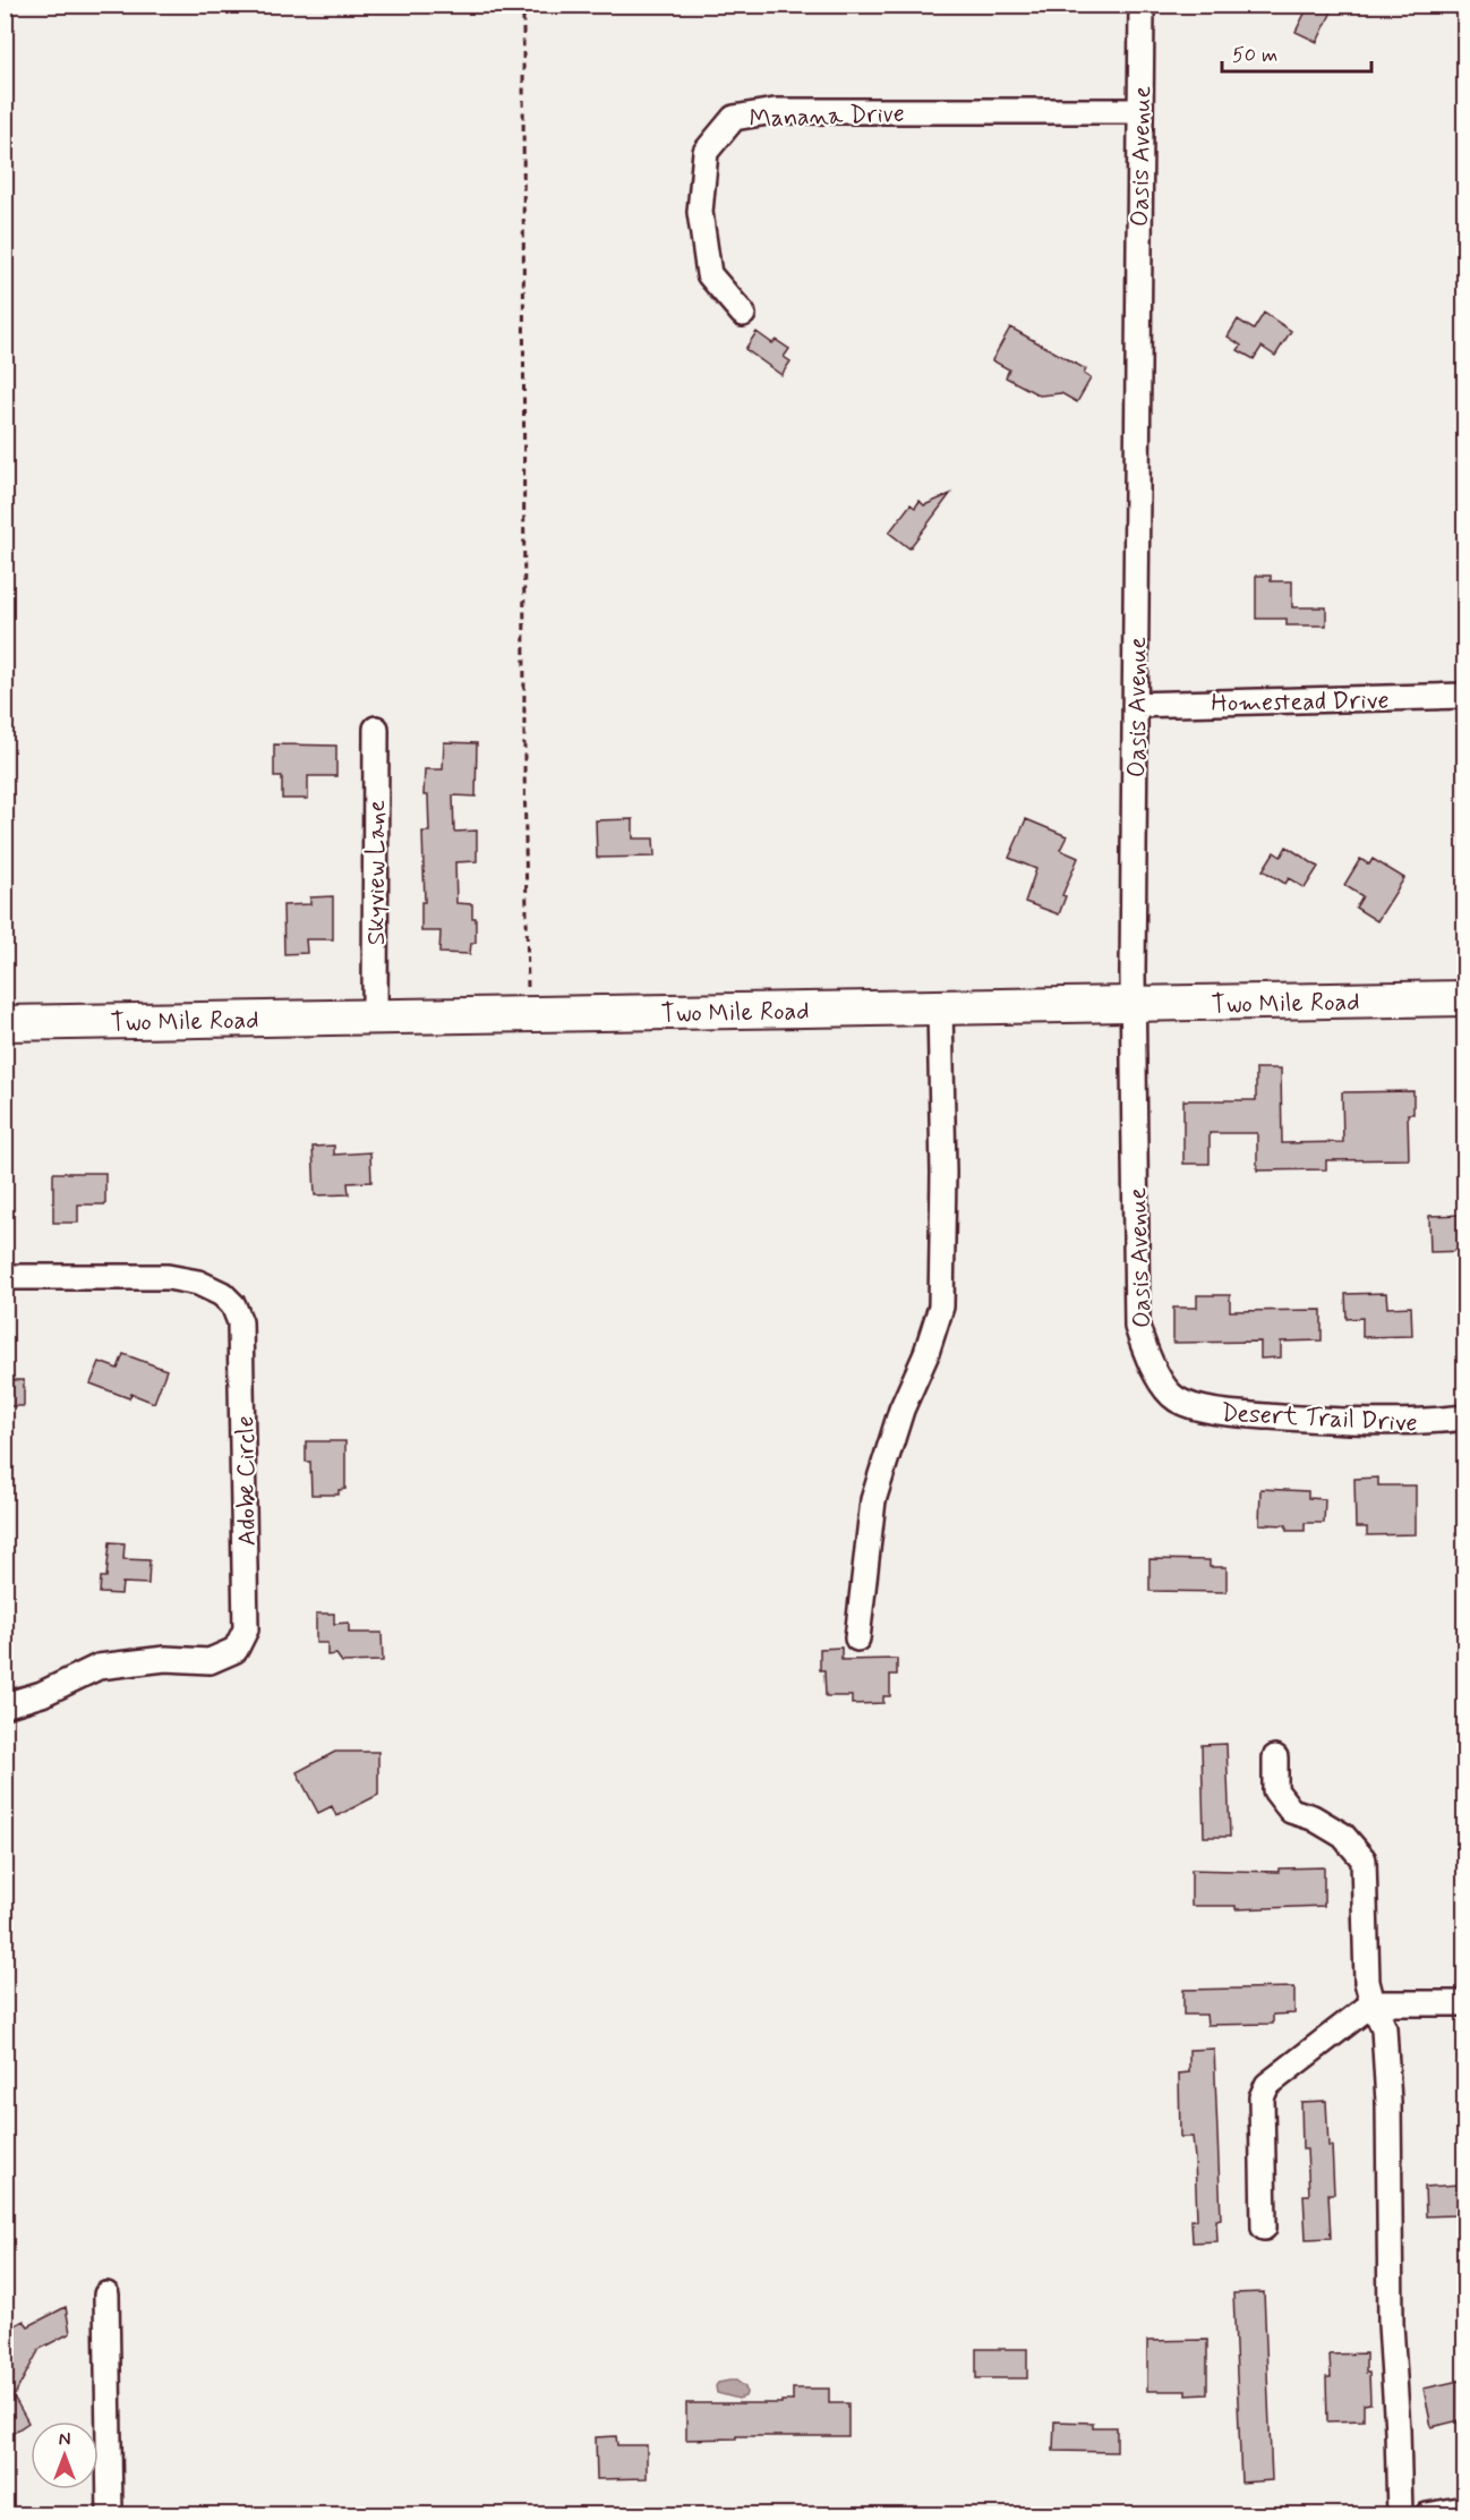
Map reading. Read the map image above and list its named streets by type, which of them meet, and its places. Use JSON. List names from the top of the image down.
{
  "streets": {
    "main road": ["Two Mile Road"],
    "street": [
      "Manana Drive",
      "Oasis Avenue",
      "Homestead Drive",
      "Skyview Lane",
      "Desert Trail Drive",
      "Adobe Circle"
    ]
  },
  "crossings": [
    ["Manana Drive", "Oasis Avenue"],
    ["Oasis Avenue", "Homestead Drive"],
    ["Oasis Avenue", "Two Mile Road"],
    ["Oasis Avenue", "Desert Trail Drive"],
    ["Skyview Lane", "Two Mile Road"]
  ],
  "scale_bar": "50 m",
  "north": "top"
}
